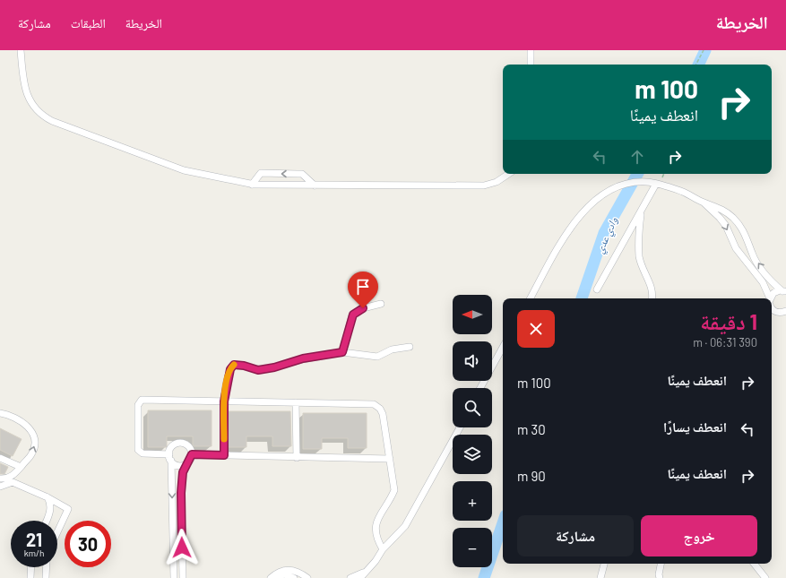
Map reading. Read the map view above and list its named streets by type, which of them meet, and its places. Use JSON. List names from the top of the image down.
{
  "water": ["وادي عدي"],
  "north": "left",
  "page": {
    "header": "الخريطة",
    "nav": ["الخريطة", "الطبقات", "مشاركة"],
    "turn": ["100 m", "انعطف يمينًا"],
    "map_buttons": ["+", "−"],
    "heading": ["1 دقيقة", "390 m · 06:31"],
    "list": [
      {
        "name": "انعطف يمينًا",
        "value": "100 m"
      },
      {
        "name": "انعطف يسارًا",
        "value": "30 m"
      },
      {
        "name": "انعطف يمينًا",
        "value": "90 m"
      }
    ],
    "buttons": ["خروج", "مشاركة"],
    "speed": "21 km/h",
    "limit": "30"
  }
}
